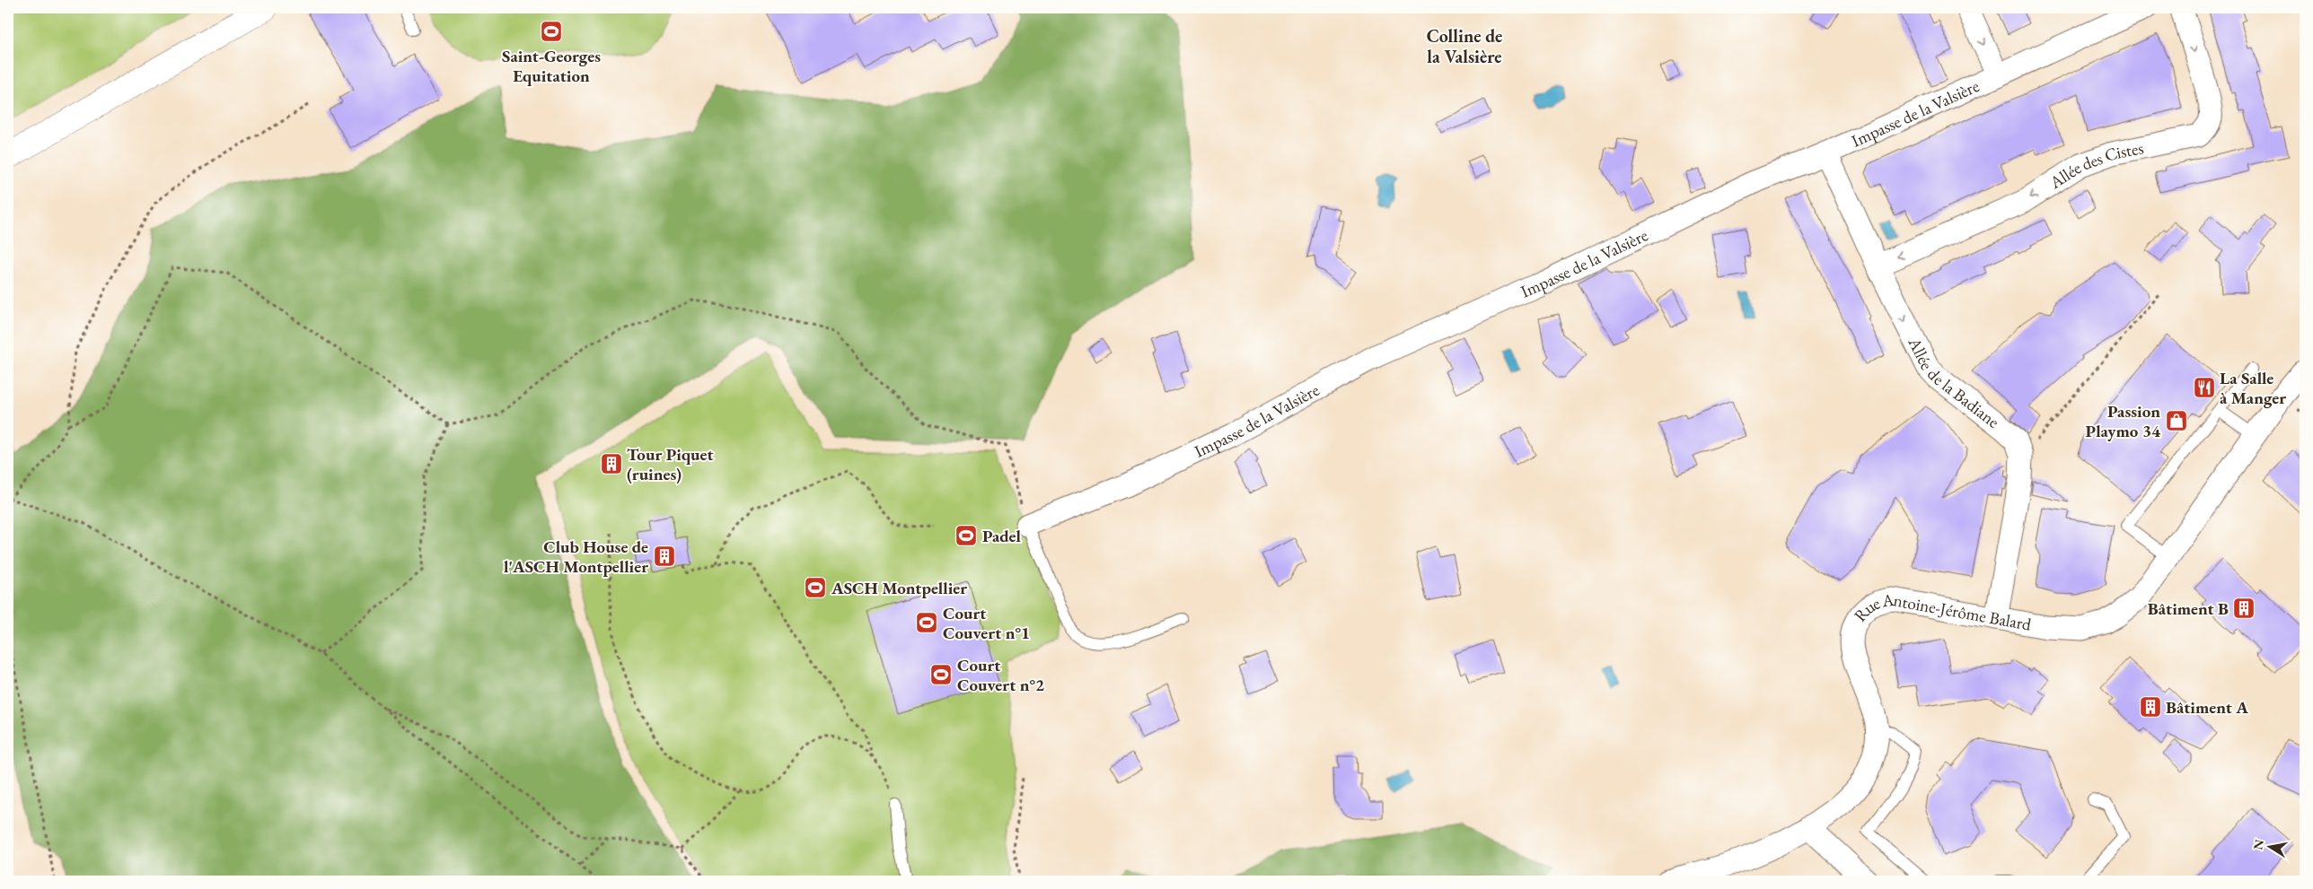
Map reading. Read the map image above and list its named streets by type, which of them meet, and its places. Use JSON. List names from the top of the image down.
{
  "streets": {
    "street": [
      "Impasse de la Valsière",
      "Allée des Cistes",
      "Allée de la Badiane",
      "Rue Antoine-Jérôme Balard"
    ]
  },
  "crossings": [
    ["Impasse de la Valsière", "Allée de la Badiane"],
    ["Allée des Cistes", "Allée de la Badiane"],
    ["Allée de la Badiane", "Rue Antoine-Jérôme Balard"]
  ],
  "one_way": ["Allée des Cistes", "Allée de la Badiane"],
  "districts": ["Colline de la Valsière"],
  "places": {
    "sports": [
      "Saint-Georges Equitation",
      "Padel",
      "ASCH Montpellier",
      "Court Couvert n°1",
      "Court Couvert n°2"
    ],
    "restaurant": ["La Salle à Manger"],
    "shop": ["Passion Playmo 34"],
    "building": [
      "Tour Piquet (ruines)",
      "Club House de l'ASCH Montpellier",
      "Bâtiment B",
      "Bâtiment A"
    ]
  },
  "north": "left"
}
